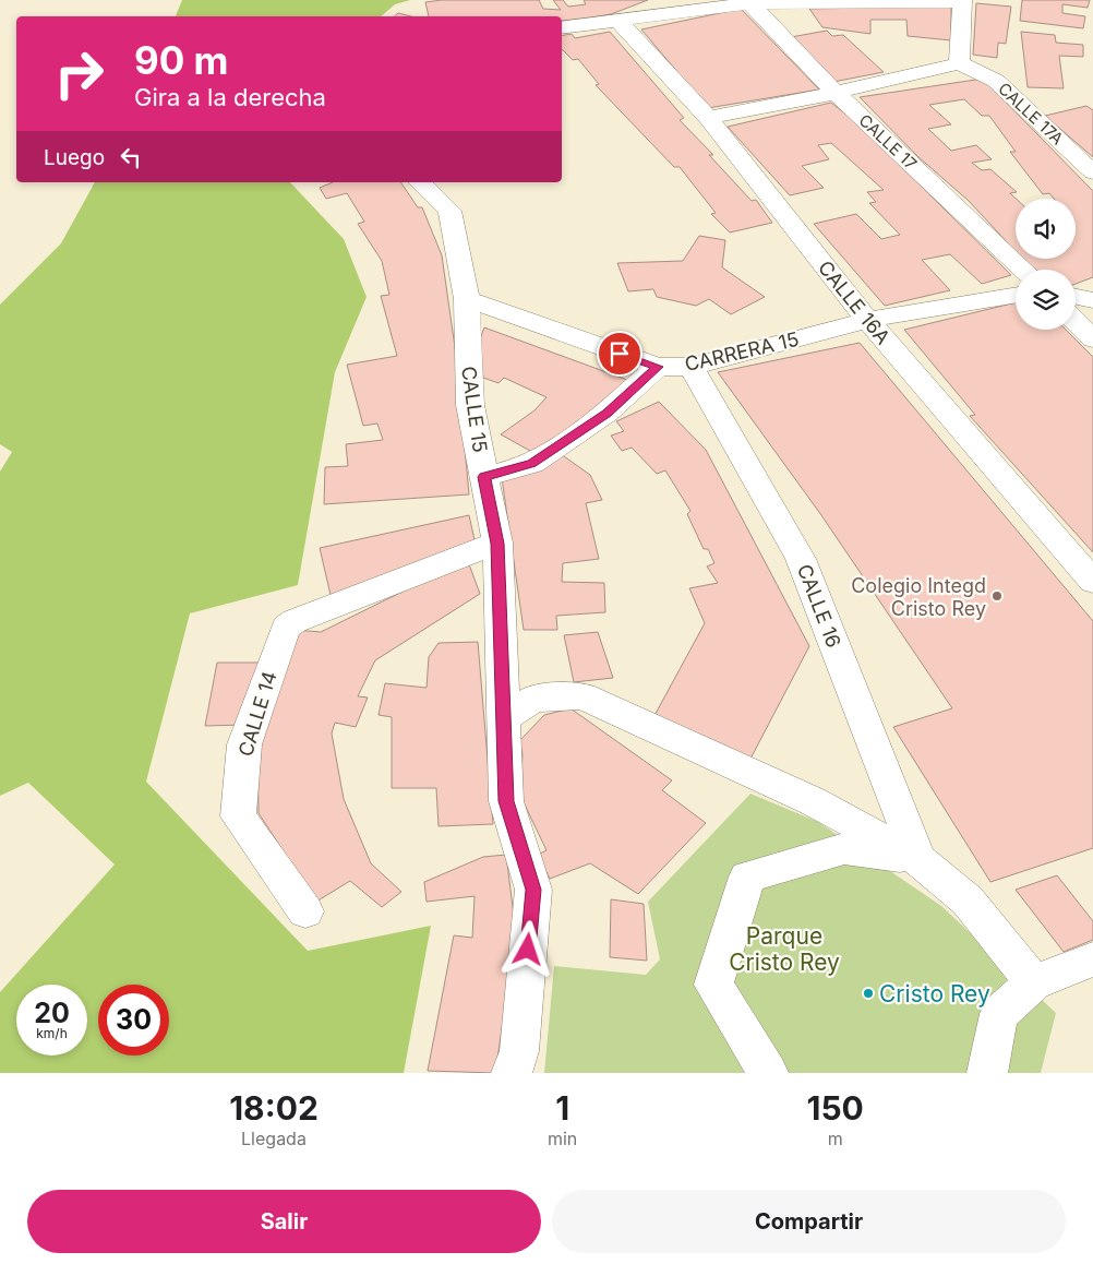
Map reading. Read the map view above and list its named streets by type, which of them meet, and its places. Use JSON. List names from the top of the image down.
{
  "streets": {
    "street": [
      "CALLE 17A",
      "CALLE 17",
      "CALLE 16A",
      "CARRERA 15",
      "CALLE 15",
      "CALLE 16",
      "CALLE 14"
    ]
  },
  "crossings": [
    ["CALLE 16A", "CARRERA 15"],
    ["CARRERA 15", "CALLE 15"],
    ["CARRERA 15", "CALLE 16"],
    ["CALLE 15", "CALLE 14"]
  ],
  "parks": ["Parque Cristo Rey"],
  "places": ["Colegio Integd Cristo Rey", "Cristo Rey"],
  "page": {
    "turn": ["90 m", "Gira a la derecha"],
    "then": "Luego",
    "speed": "20 km/h",
    "limit": "30",
    "eta": [
      "18:02",
      "Llegada",
      "1",
      "min",
      "150",
      "m"
    ],
    "buttons": ["Salir", "Compartir"]
  }
}
